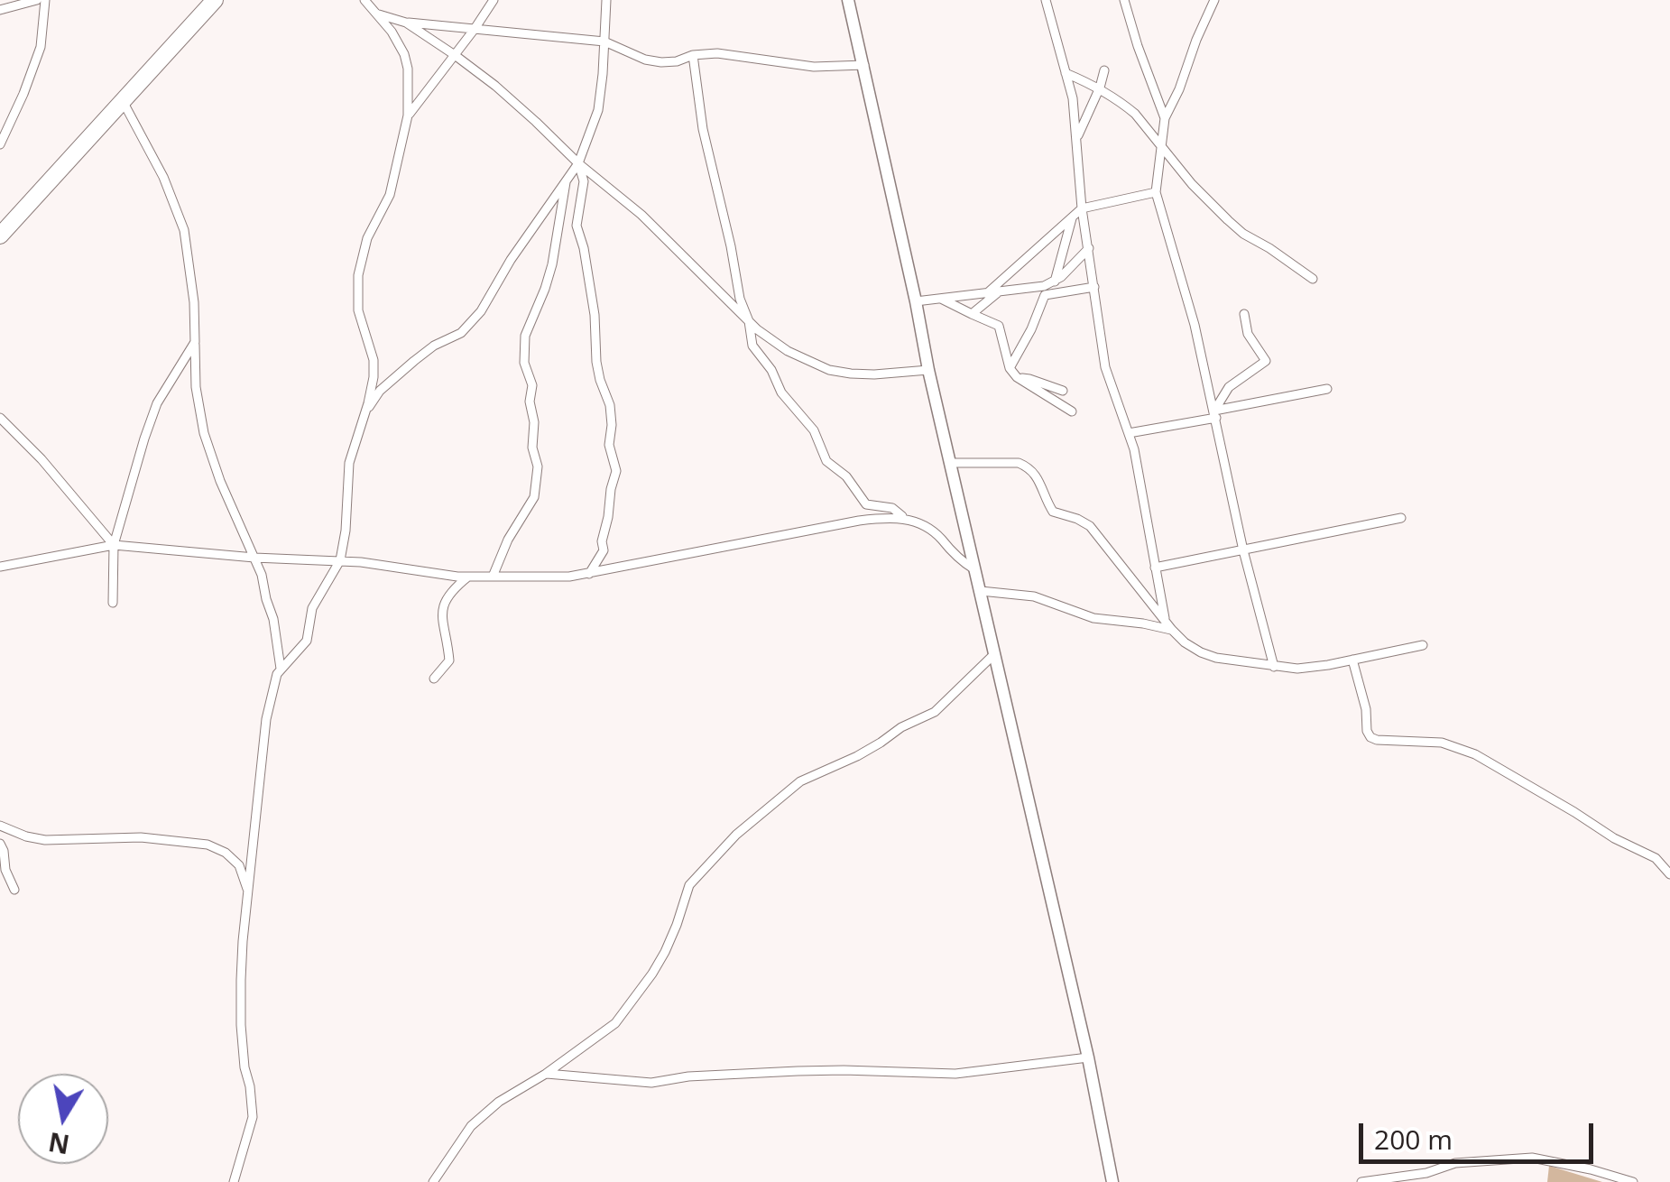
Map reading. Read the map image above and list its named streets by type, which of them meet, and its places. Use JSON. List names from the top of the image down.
{
  "scale_bar": "200 m",
  "north": "bottom"
}
